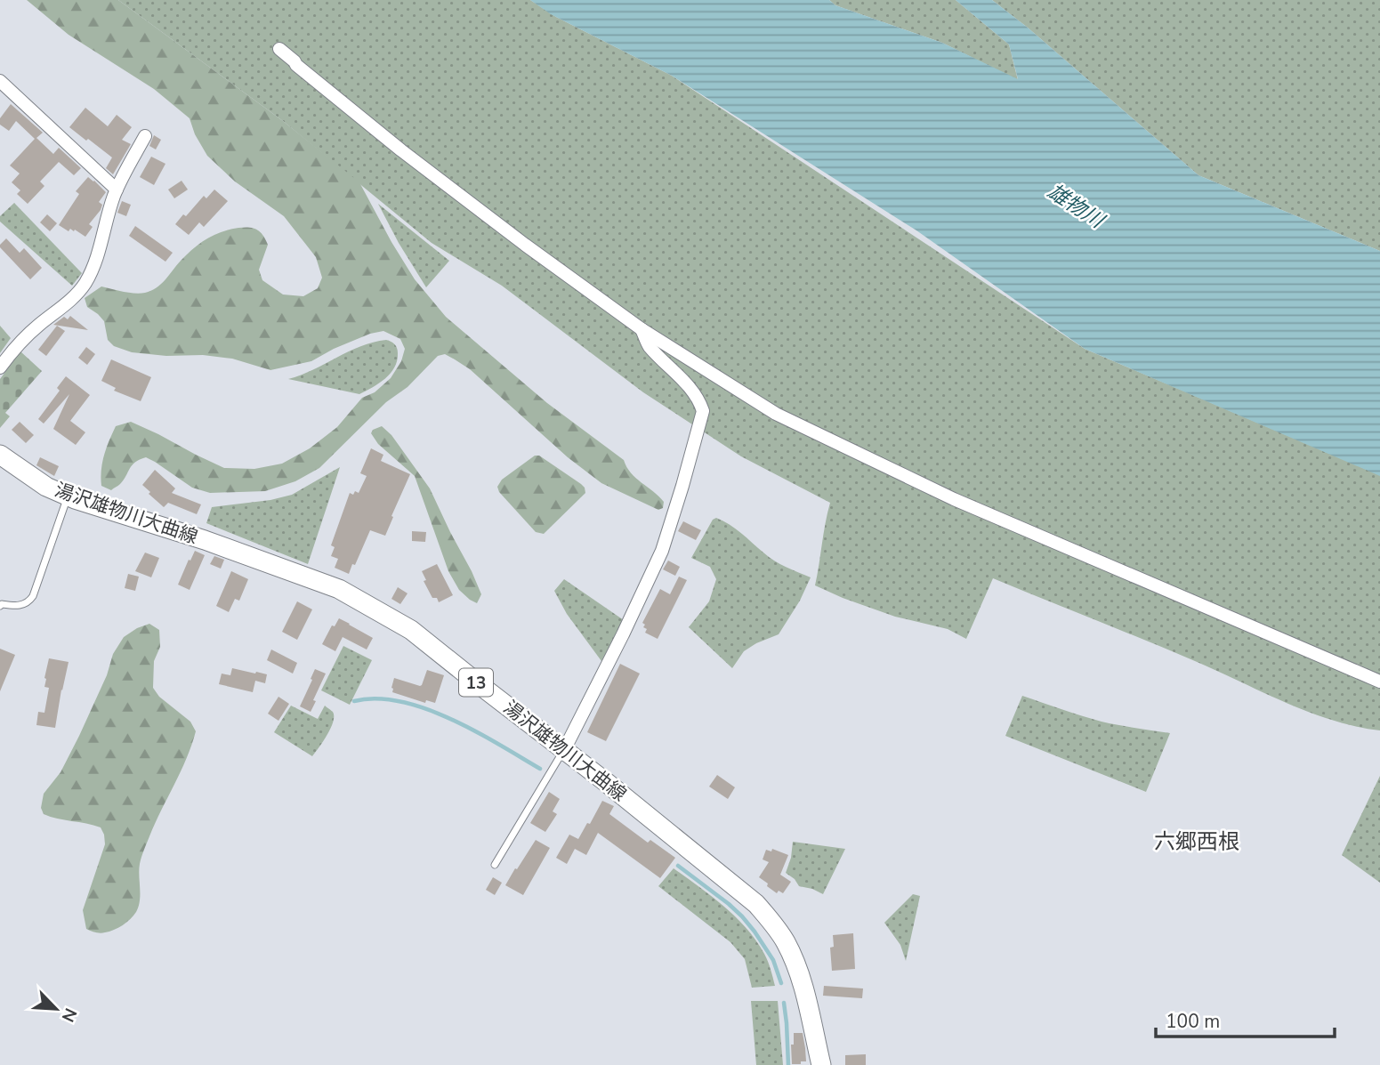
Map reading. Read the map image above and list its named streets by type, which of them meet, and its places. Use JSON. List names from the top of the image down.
{
  "streets": {
    "main road": ["湯沢雄物川大曲線", "13"]
  },
  "districts": ["六郷西根"],
  "water": ["雄物川"],
  "scale_bar": "100 m",
  "north": "bottom right"
}
